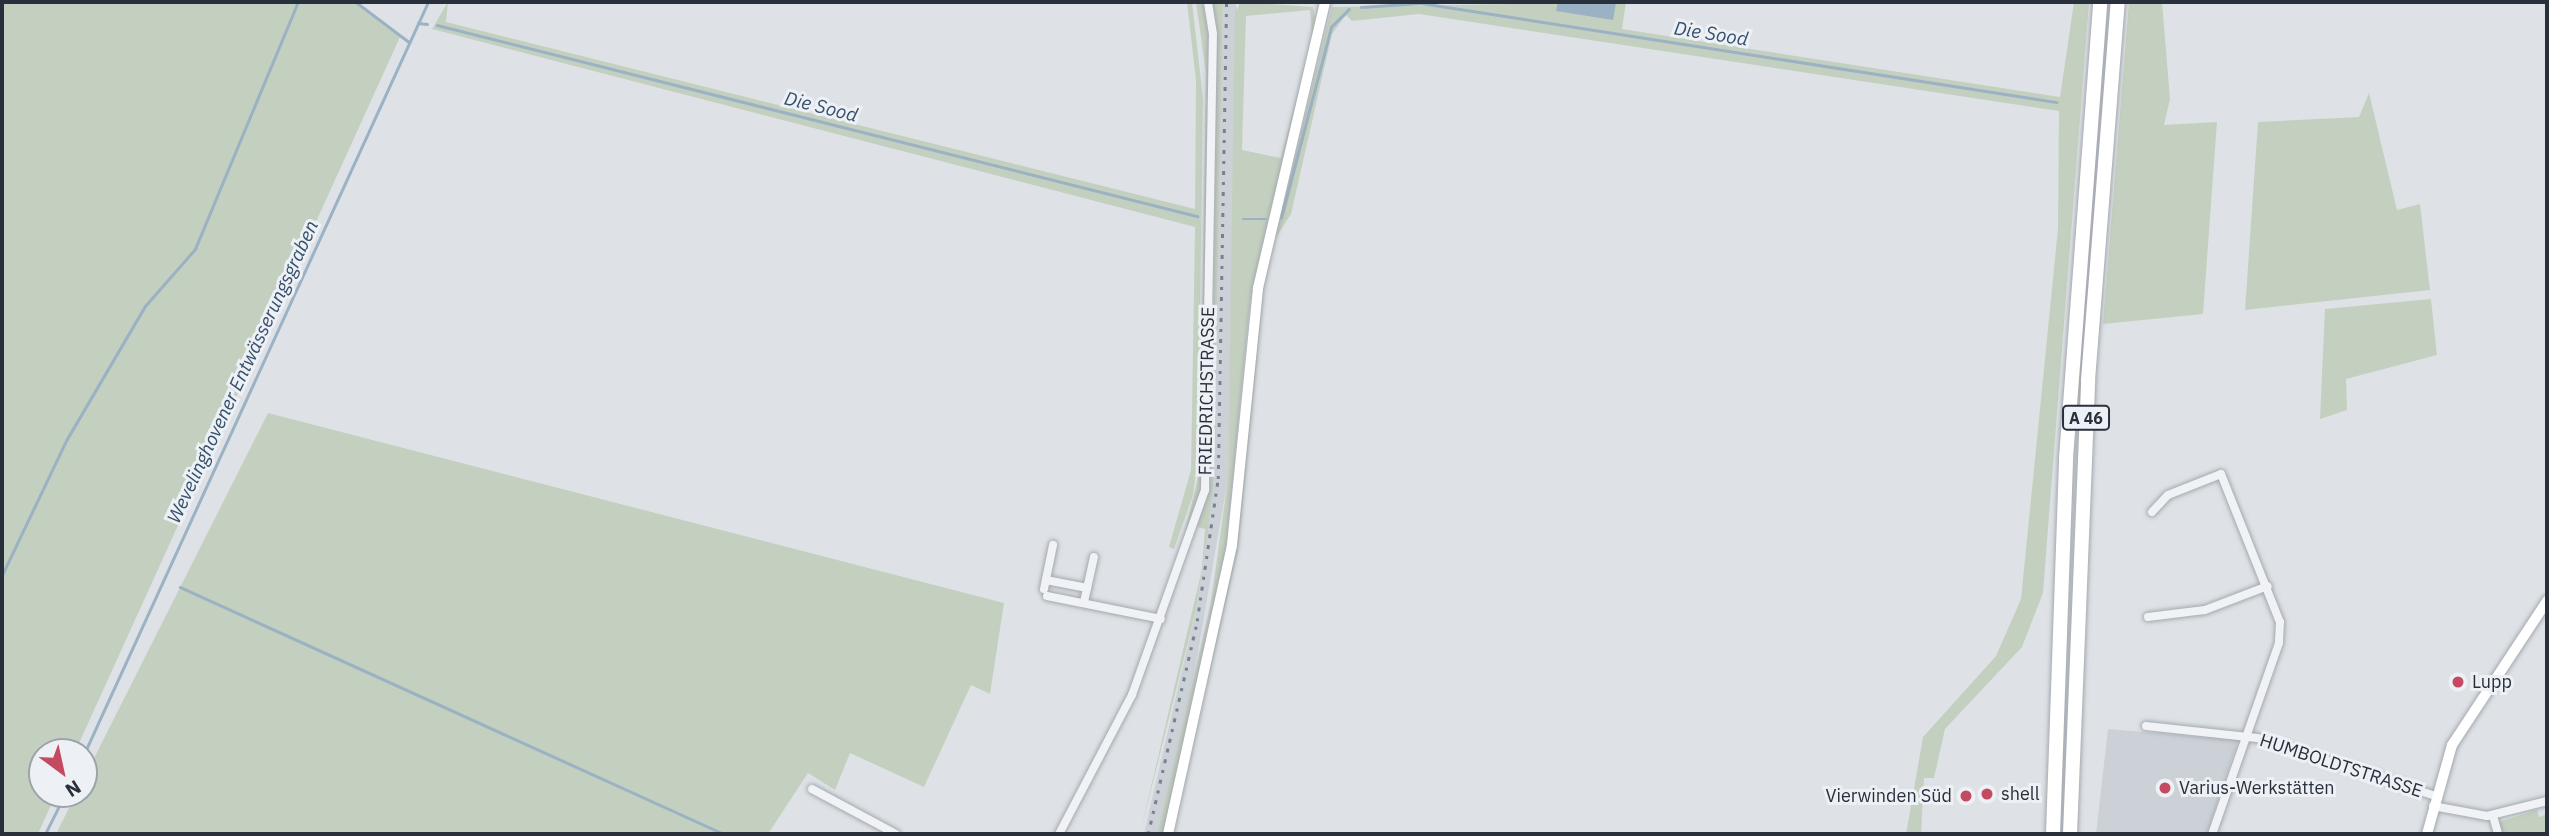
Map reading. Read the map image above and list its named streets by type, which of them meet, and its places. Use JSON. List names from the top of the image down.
{
  "streets": {
    "highway": ["A 46"],
    "street": ["FRIEDRICHSTRASSE", "HUMBOLDTSTRASSE"]
  },
  "water": ["Die Sood", "Wevelinghovener Entwässerungsgraben"],
  "places": [
    "Lupp",
    "Varius-Werkstätten",
    "shell",
    "Vierwinden Süd"
  ],
  "north": "bottom right"
}
